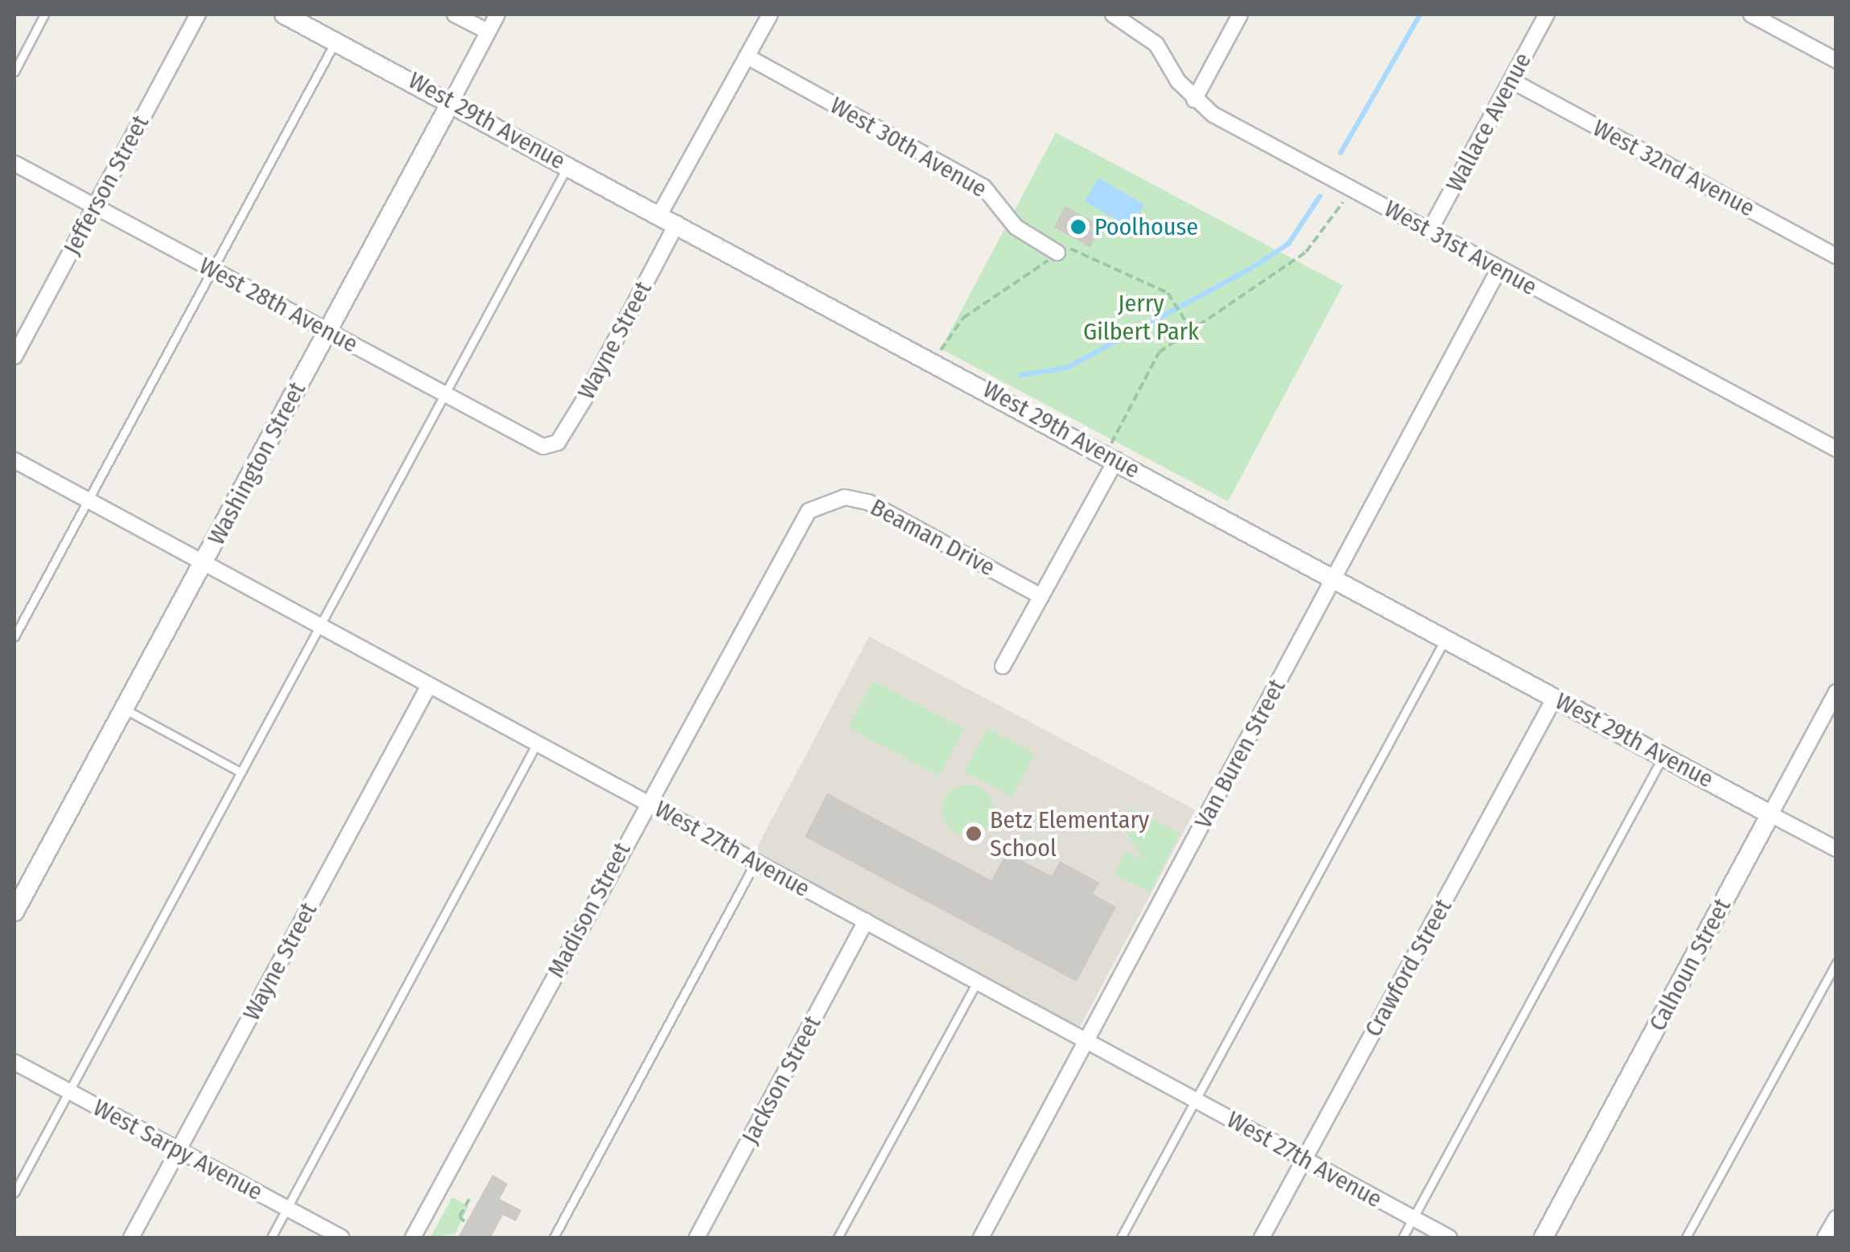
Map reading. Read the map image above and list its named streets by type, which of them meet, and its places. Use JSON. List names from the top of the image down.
{
  "streets": {
    "street": [
      "West 29th Avenue",
      "Wallace Avenue",
      "West 30th Avenue",
      "West 32nd Avenue",
      "Jefferson Street",
      "West 31st Avenue",
      "West 28th Avenue",
      "Wayne Street",
      "Washington Street",
      "Beaman Drive",
      "Van Buren Street",
      "West 27th Avenue",
      "Madison Street",
      "Calhoun Street",
      "Crawford Street",
      "Jackson Street",
      "West Sarpy Avenue"
    ]
  },
  "crossings": [
    ["West 29th Avenue", "Wayne Street"],
    ["West 29th Avenue", "Washington Street"],
    ["West 29th Avenue", "Van Buren Street"],
    ["West 29th Avenue", "Calhoun Street"],
    ["West 29th Avenue", "Crawford Street"],
    ["Wallace Avenue", "West 32nd Avenue"],
    ["Wallace Avenue", "West 31st Avenue"],
    ["West 30th Avenue", "Wayne Street"],
    ["Jefferson Street", "West 28th Avenue"],
    ["West 31st Avenue", "Van Buren Street"],
    ["West 28th Avenue", "Wayne Street"],
    ["West 28th Avenue", "Washington Street"],
    ["Wayne Street", "West 27th Avenue"],
    ["Wayne Street", "West Sarpy Avenue"],
    ["Washington Street", "West 27th Avenue"],
    ["Beaman Drive", "Madison Street"],
    ["Van Buren Street", "West 27th Avenue"],
    ["West 27th Avenue", "Madison Street"],
    ["West 27th Avenue", "Crawford Street"],
    ["West 27th Avenue", "Jackson Street"]
  ],
  "parks": ["Jerry Gilbert Park"],
  "places": ["Poolhouse", "Betz Elementary School"]
}
